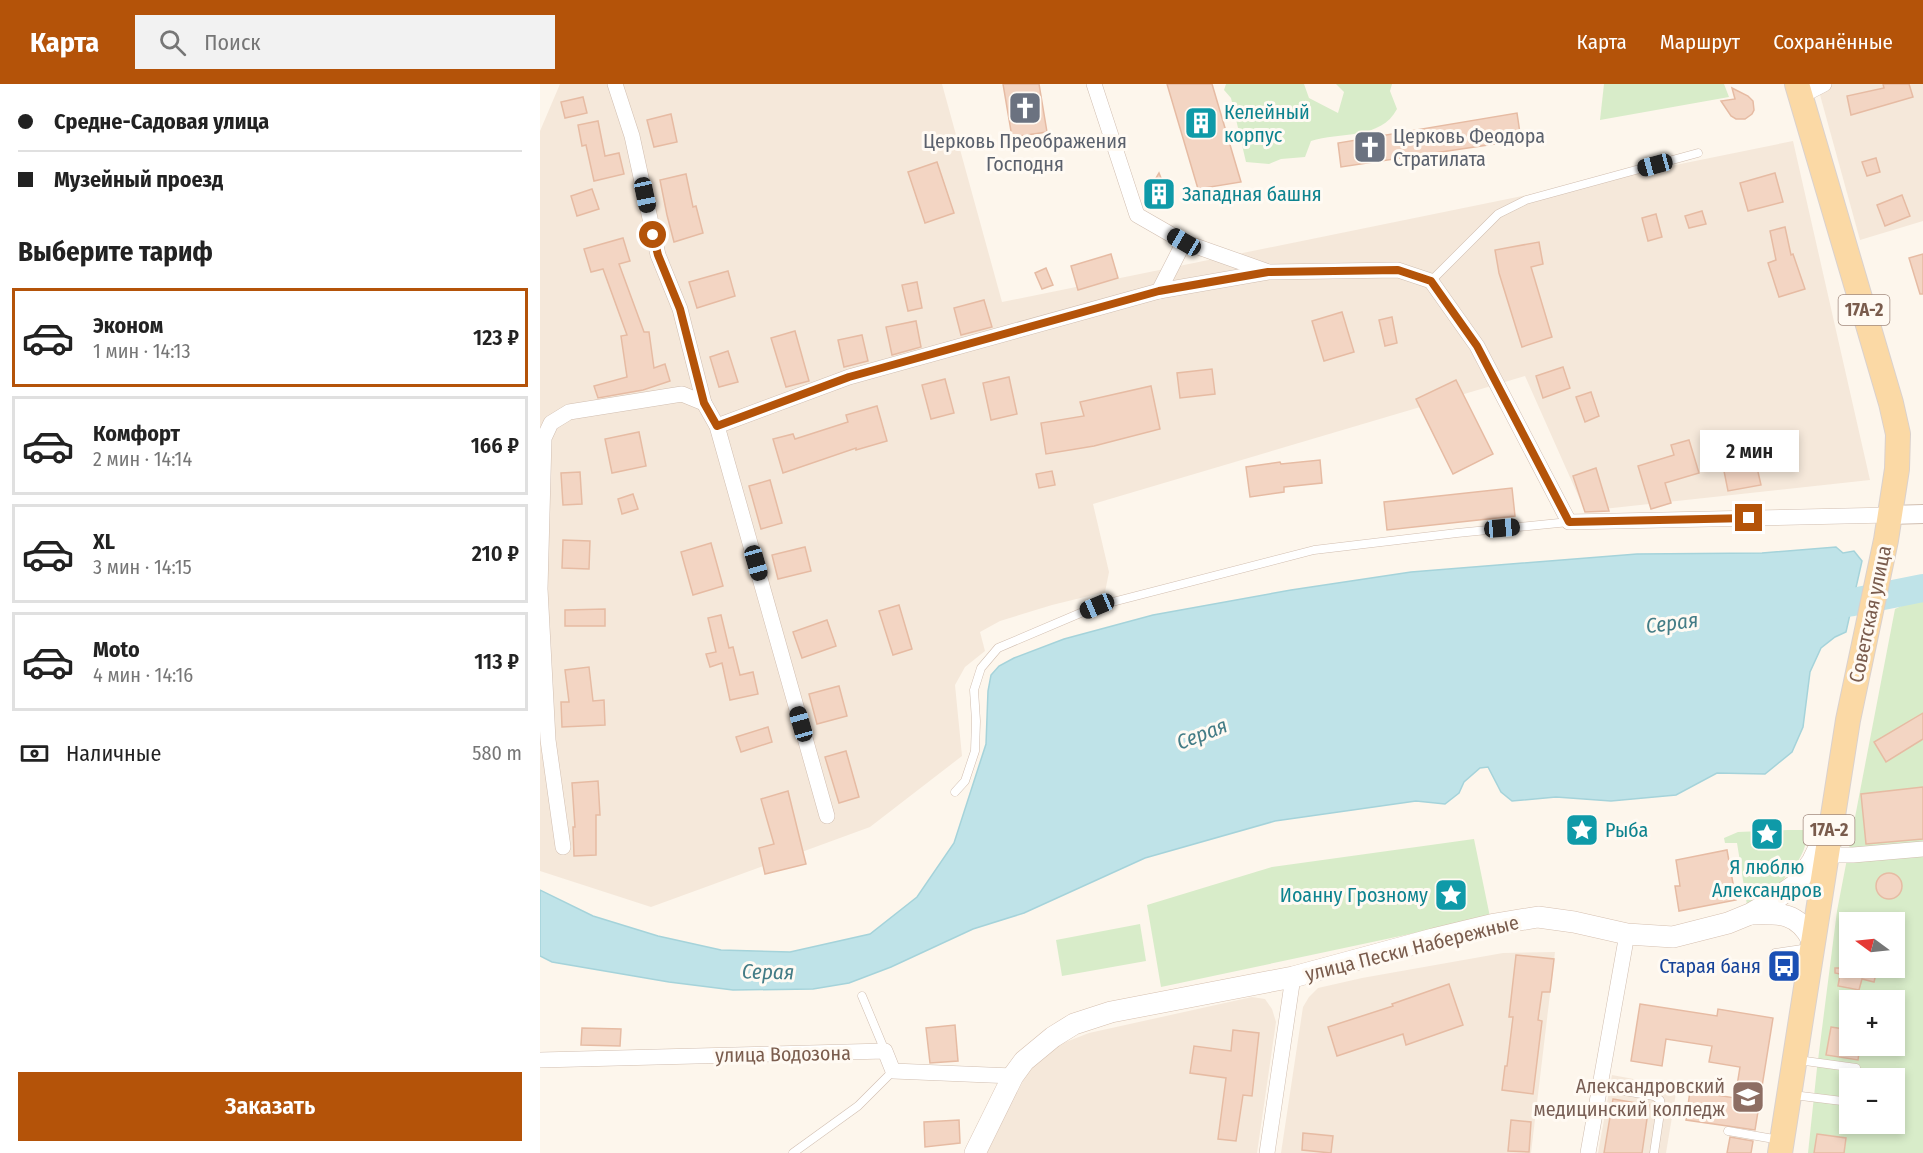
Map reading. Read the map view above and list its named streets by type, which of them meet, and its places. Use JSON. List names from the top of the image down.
{
  "streets": {
    "main road": ["17А-2", "Советская улица", "улица Пески Набережные"],
    "street": ["улица Водозона"]
  },
  "crossings": [
    ["Советская улица", "улица Пески Набережные"]
  ],
  "water": ["Серая"],
  "places": {
    "church": ["Церковь Преображения Господня", "Церковь Феодора Стратилата"],
    "building": ["Келейный корпус", "Западная башня"],
    "place": ["Рыба", "Я люблю Александров", "Иоанну Грозному"],
    "bus stop": ["Старая баня"],
    "school or university": ["Александровский медицинский колледж"]
  },
  "north": "left",
  "page": {
    "header": "Карта",
    "search": "Поиск",
    "nav": ["Карта", "Маршрут", "Сохранённые"],
    "banner": ["Средне-Садовая улица", "Музейный проезд"],
    "heading": "Выберите тариф",
    "list": [
      {
        "name": "Эконом",
        "note": "1 мин · 14:13",
        "value": "123 ₽"
      },
      {
        "name": "Комфорт",
        "note": "2 мин · 14:14",
        "value": "166 ₽"
      },
      {
        "name": "XL",
        "note": "3 мин · 14:15",
        "value": "210 ₽"
      },
      {
        "name": "Moto",
        "note": "4 мин · 14:16",
        "value": "113 ₽"
      }
    ],
    "bubble": "2 мин",
    "pay": ["Наличные", "580 m"],
    "map_buttons": ["+", "−"],
    "buttons": "Заказать"
  }
}
